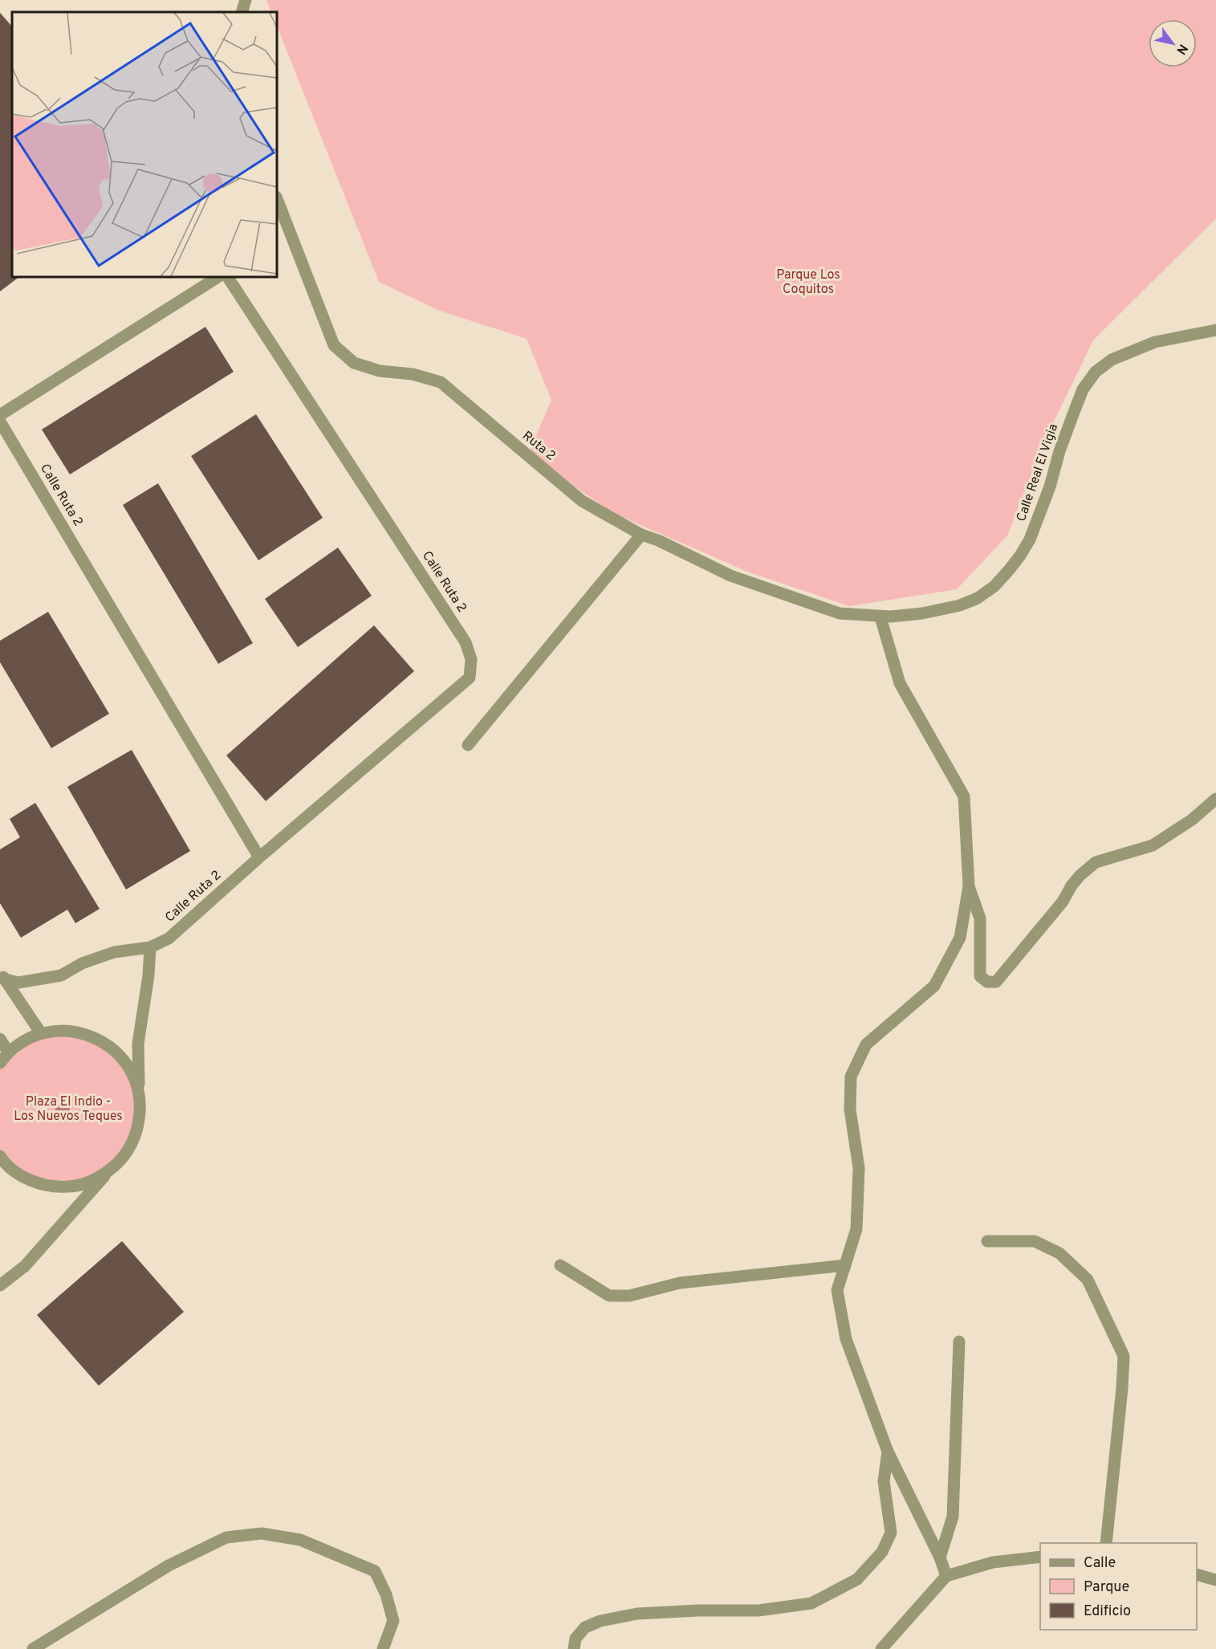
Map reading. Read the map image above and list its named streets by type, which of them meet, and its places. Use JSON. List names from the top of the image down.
{
  "streets": {
    "street": ["Ruta 2", "Calle Real El Vigia", "Calle Ruta 2"]
  },
  "crossings": [
    ["Ruta 2", "Calle Real El Vigia"]
  ],
  "parks": ["Parque Los Coquitos", "Plaza El Indio - Los Nuevos Teques"],
  "legend": ["Calle", "Parque", "Edificio"],
  "north": "bottom right"
}
